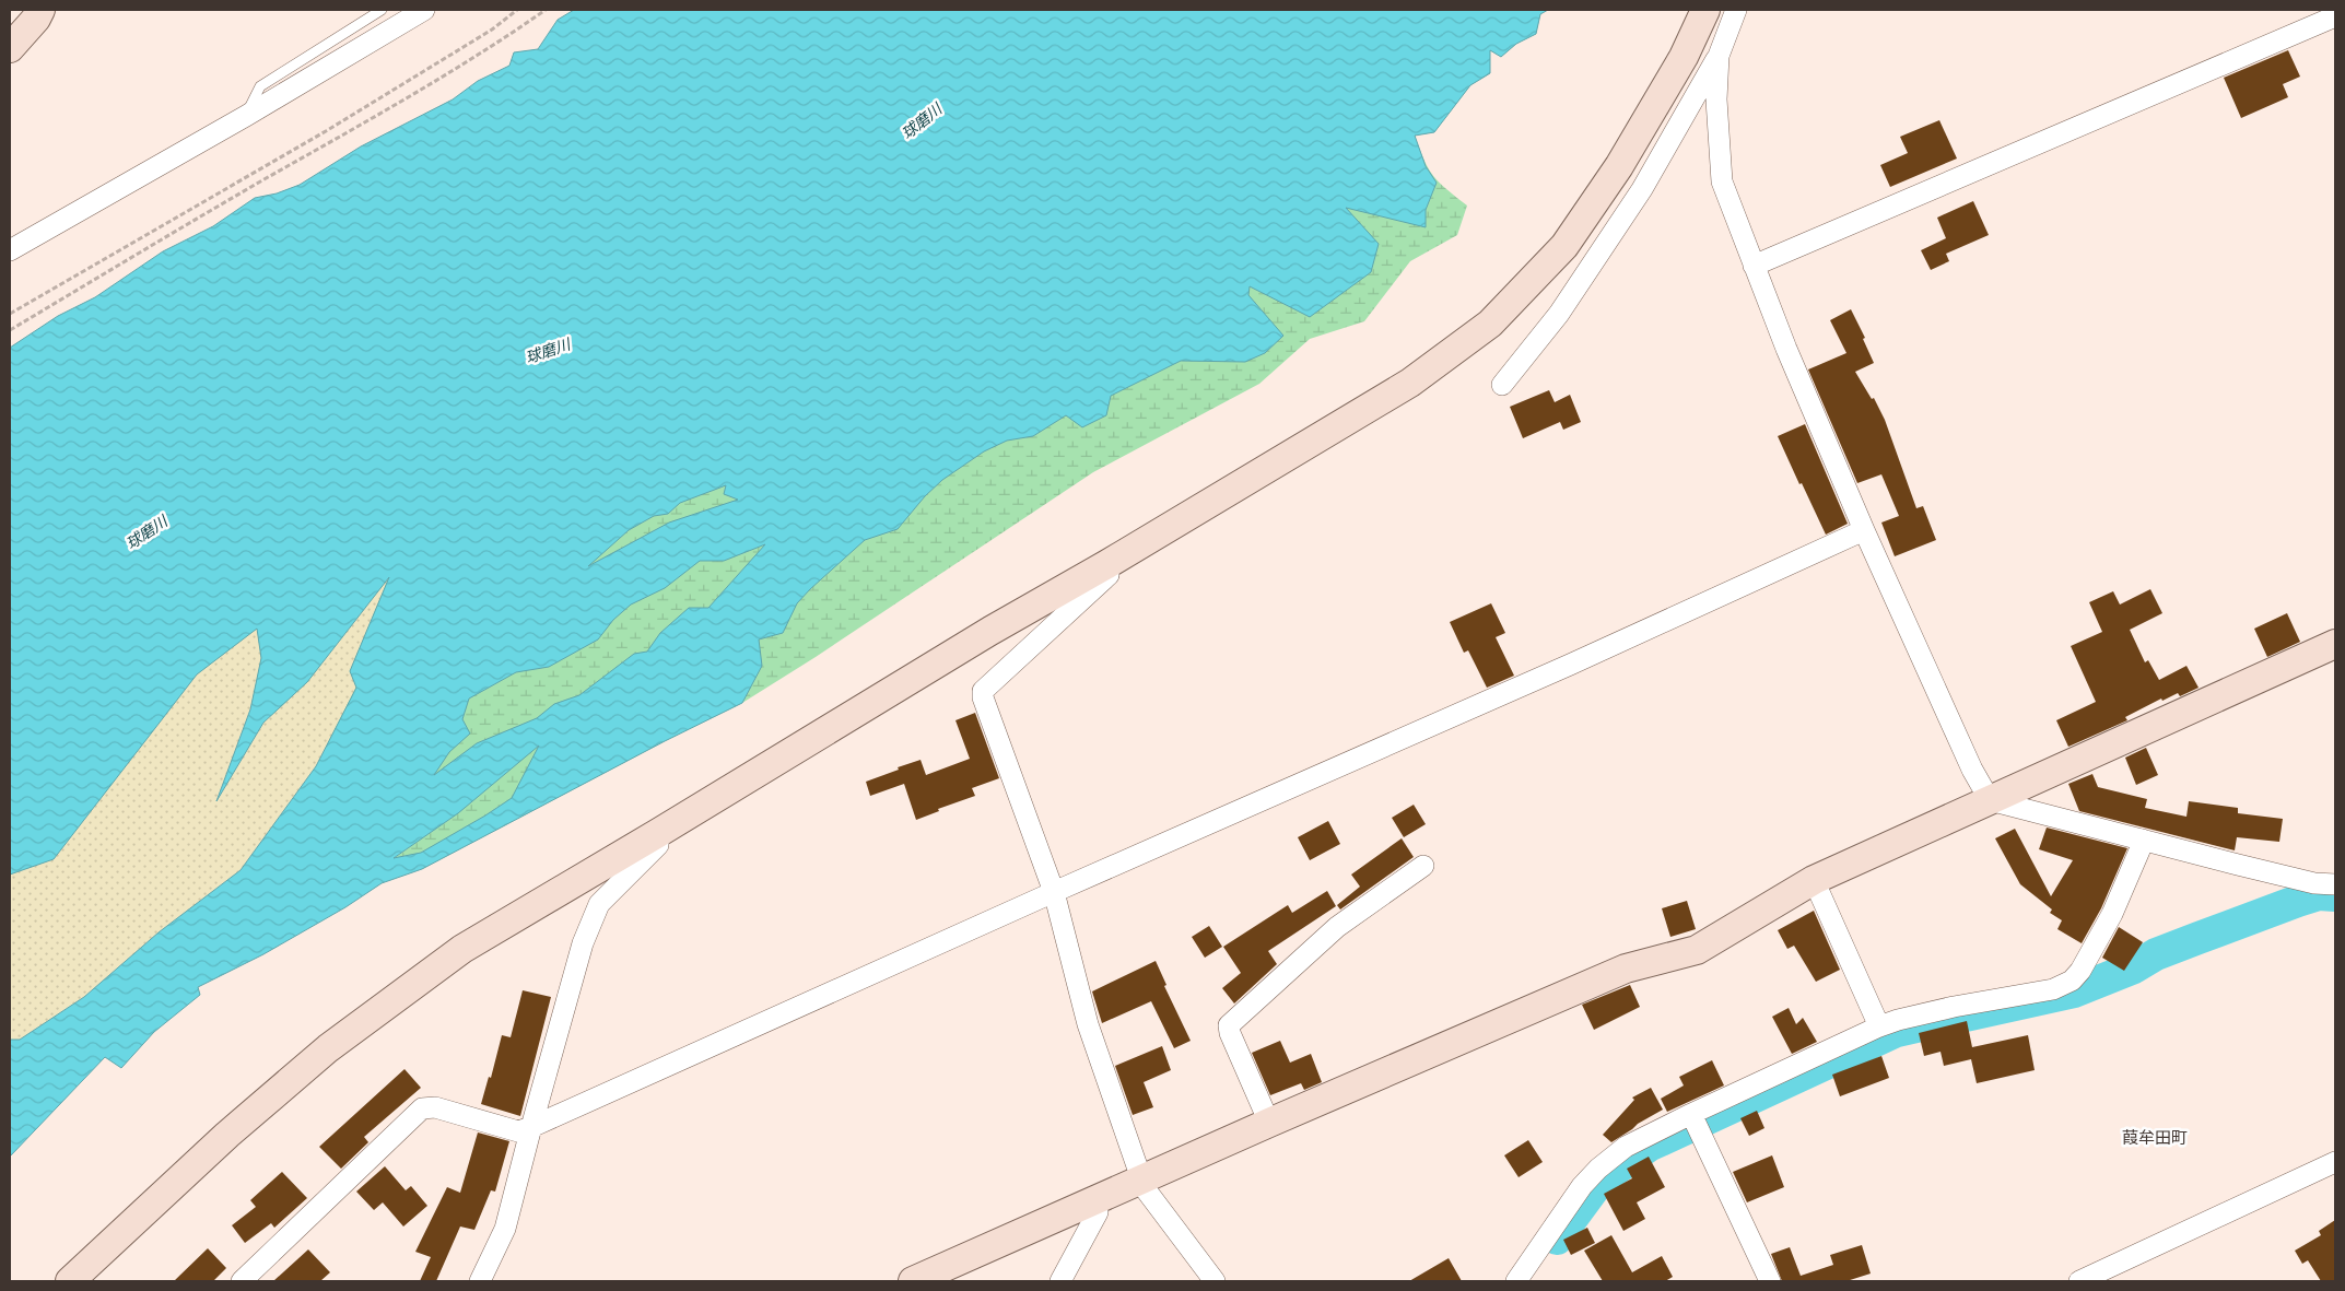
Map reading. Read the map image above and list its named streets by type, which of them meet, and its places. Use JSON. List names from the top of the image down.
{
  "districts": ["葭牟田町"],
  "water": ["球磨川"]
}
